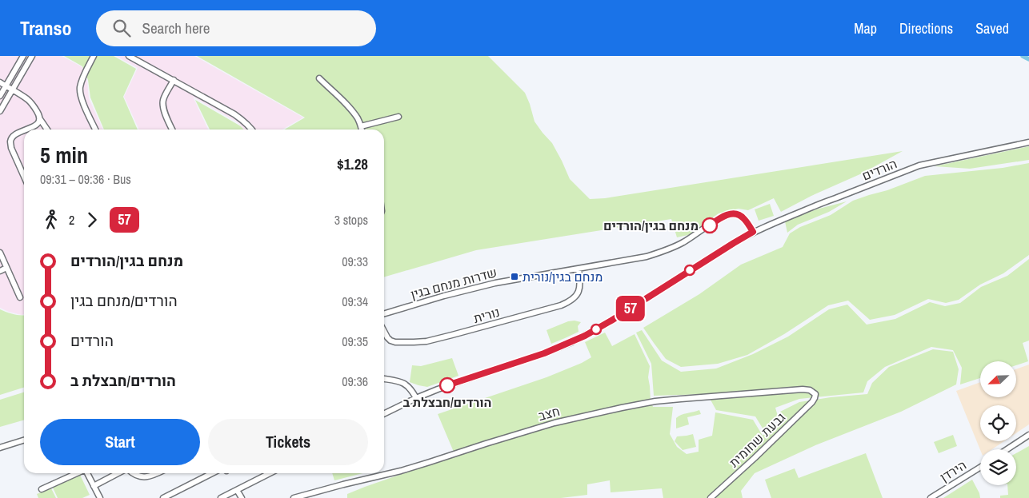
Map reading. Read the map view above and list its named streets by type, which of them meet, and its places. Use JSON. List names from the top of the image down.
{
  "streets": {
    "street": [
      "הורדים",
      "שדרות מנחם בגין",
      "נורית",
      "חצב",
      "גבעת שחומית",
      "הירדן"
    ]
  },
  "crossings": [
    ["הורדים", "שדרות מנחם בגין"],
    ["שדרות מנחם בגין", "נורית"],
    ["חצב", "גבעת שחומית"]
  ],
  "places": {
    "other": ["מנחם בגין/הורדים", "הורדים/חבצלת ב"],
    "transit": ["מנחם בגין/נורית"]
  },
  "lines": ["bus line 57"],
  "north": "bottom left",
  "page": {
    "header": "Transo",
    "search": "Search here",
    "nav": ["Map", "Directions", "Saved"],
    "on_map": "57",
    "heading": ["5 min", "09:31 – 09:36 · Bus", "$1.28"],
    "legs": ["2", "57", "3 stops"],
    "list": [
      {
        "name": "מנחם בגין/הורדים",
        "value": "09:33"
      },
      {
        "name": "הורדים/מנחם בגין",
        "value": "09:34"
      },
      {
        "name": "הורדים",
        "value": "09:35"
      },
      {
        "name": "הורדים/חבצלת ב",
        "value": "09:36"
      }
    ],
    "buttons": ["Start", "Tickets"]
  }
}
